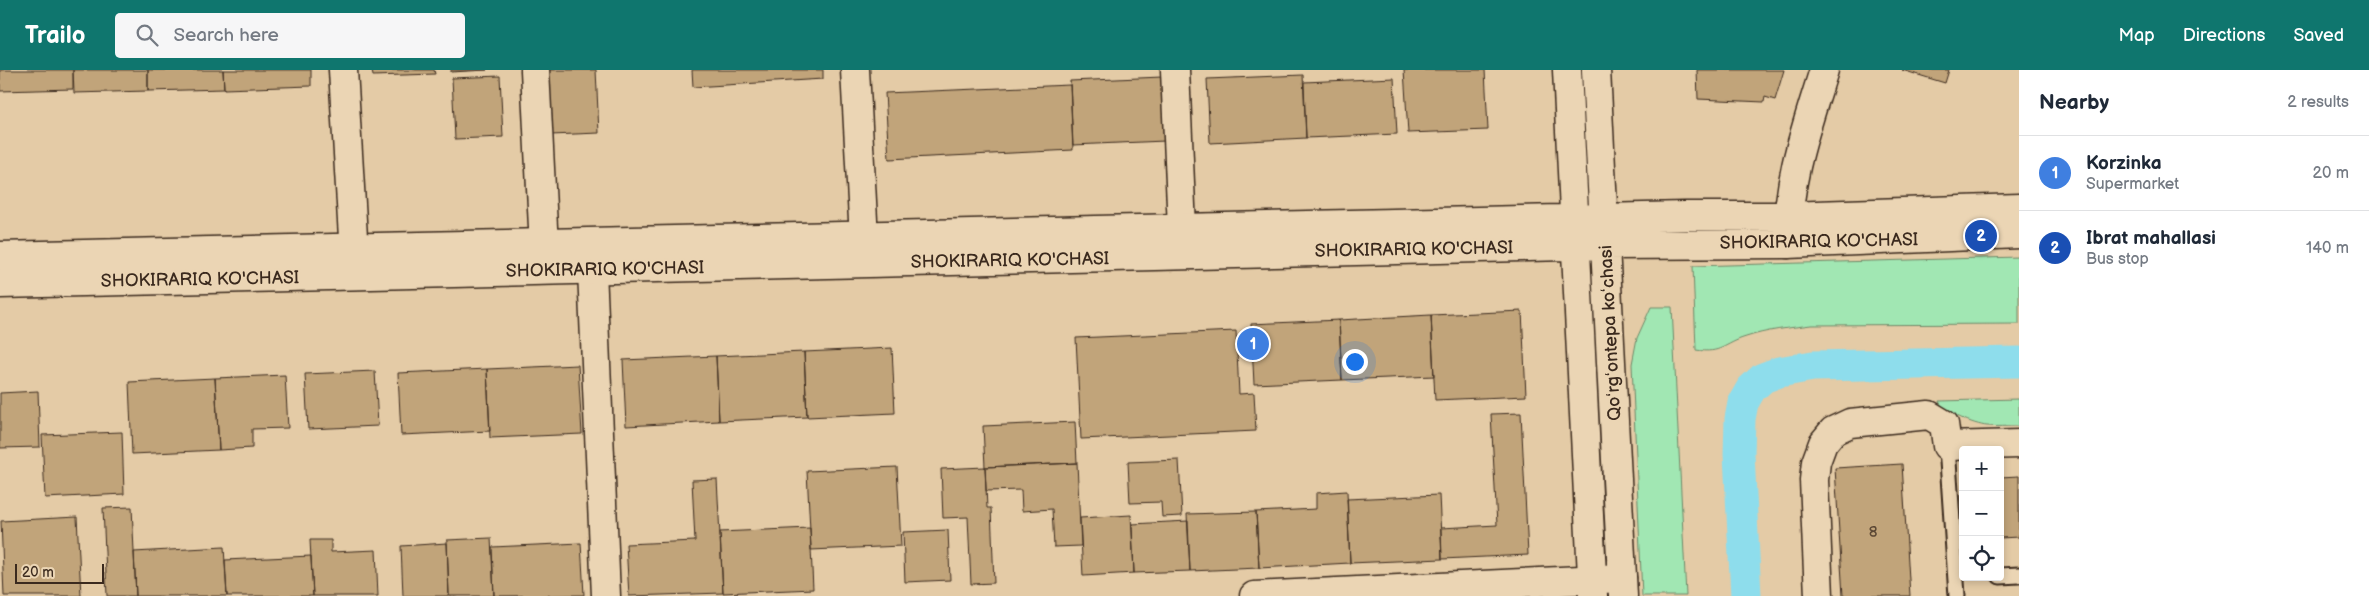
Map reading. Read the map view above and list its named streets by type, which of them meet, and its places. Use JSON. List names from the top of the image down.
{
  "streets": {
    "main road": ["SHOKIRARIQ KO'CHASI", "Qoʻrgʻontepa koʻchasi"]
  },
  "crossings": [
    ["SHOKIRARIQ KO'CHASI", "Qoʻrgʻontepa koʻchasi"]
  ],
  "house_numbers": ["8"],
  "scale_bar": "20 m",
  "page": {
    "header": "Trailo",
    "search": "Search here",
    "nav": ["Map", "Directions", "Saved"],
    "heading": ["Nearby", "2 results"],
    "list": [
      {
        "mark": "1",
        "name": "Korzinka",
        "note": "Supermarket",
        "value": "20 m"
      },
      {
        "mark": "2",
        "name": "Ibrat mahallasi",
        "note": "Bus stop",
        "value": "140 m"
      }
    ],
    "pins": ["2", "1"],
    "map_buttons": ["+", "−"],
    "scale": "20 m"
  }
}
